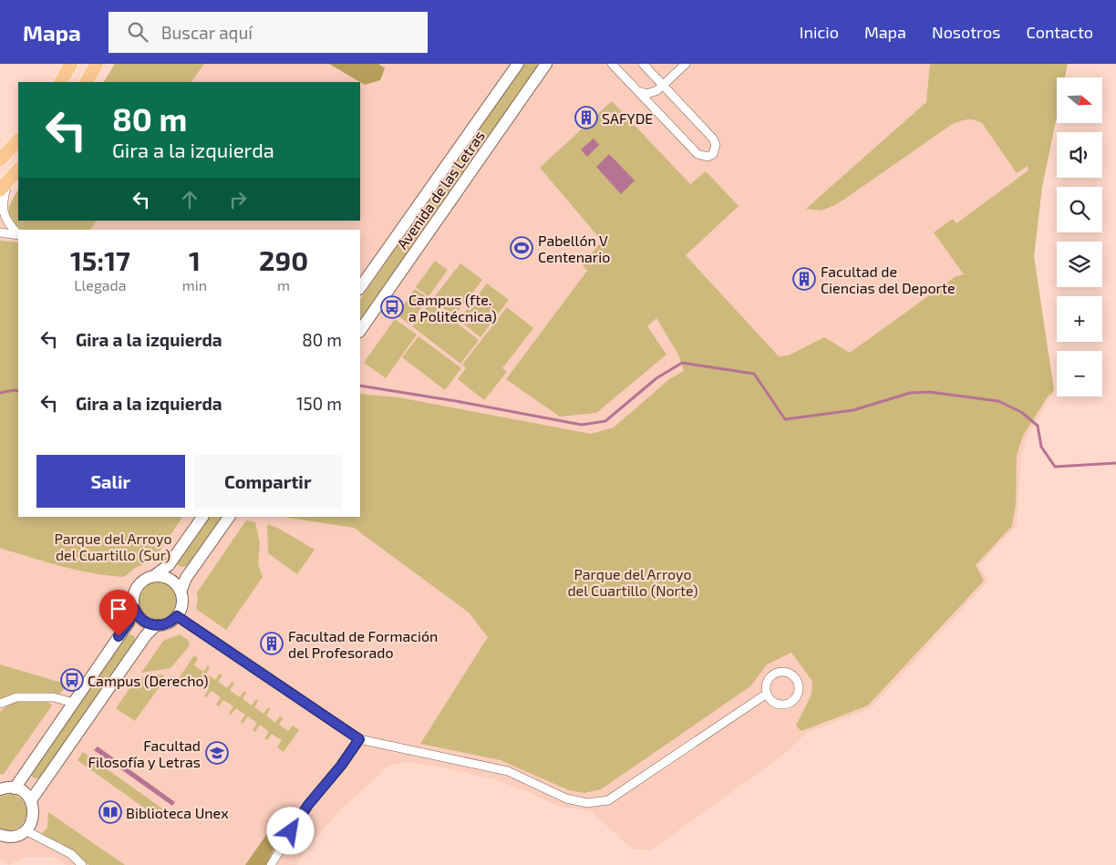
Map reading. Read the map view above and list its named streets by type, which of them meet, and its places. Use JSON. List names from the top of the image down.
{
  "streets": {
    "main road": ["Avenida de las Letras"]
  },
  "parks": ["Parque del Arroyo del Cuartillo (Sur)", "Parque del Arroyo del Cuartillo (Norte)"],
  "places": {
    "building": ["SAFYDE", "Facultad de Ciencias del Deporte", "Facultad de Formación del Profesorado"],
    "sports": ["Pabellón V Centenario"],
    "bus stop": ["Campus (fte. a Politécnica)", "Campus (Derecho)"],
    "school or university": ["Facultad Filosofía y Letras"],
    "library": ["Biblioteca Unex"]
  },
  "north": "right",
  "page": {
    "header": "Mapa",
    "search": "Buscar aquí",
    "nav": [
      "Inicio",
      "Mapa",
      "Nosotros",
      "Contacto"
    ],
    "map_buttons": ["+", "−"],
    "turn": ["80 m", "Gira a la izquierda"],
    "eta": [
      "15:17",
      "Llegada",
      "1",
      "min",
      "290",
      "m"
    ],
    "list": [
      {
        "name": "Gira a la izquierda",
        "value": "80 m"
      },
      {
        "name": "Gira a la izquierda",
        "value": "150 m"
      }
    ],
    "buttons": ["Salir", "Compartir"]
  }
}
